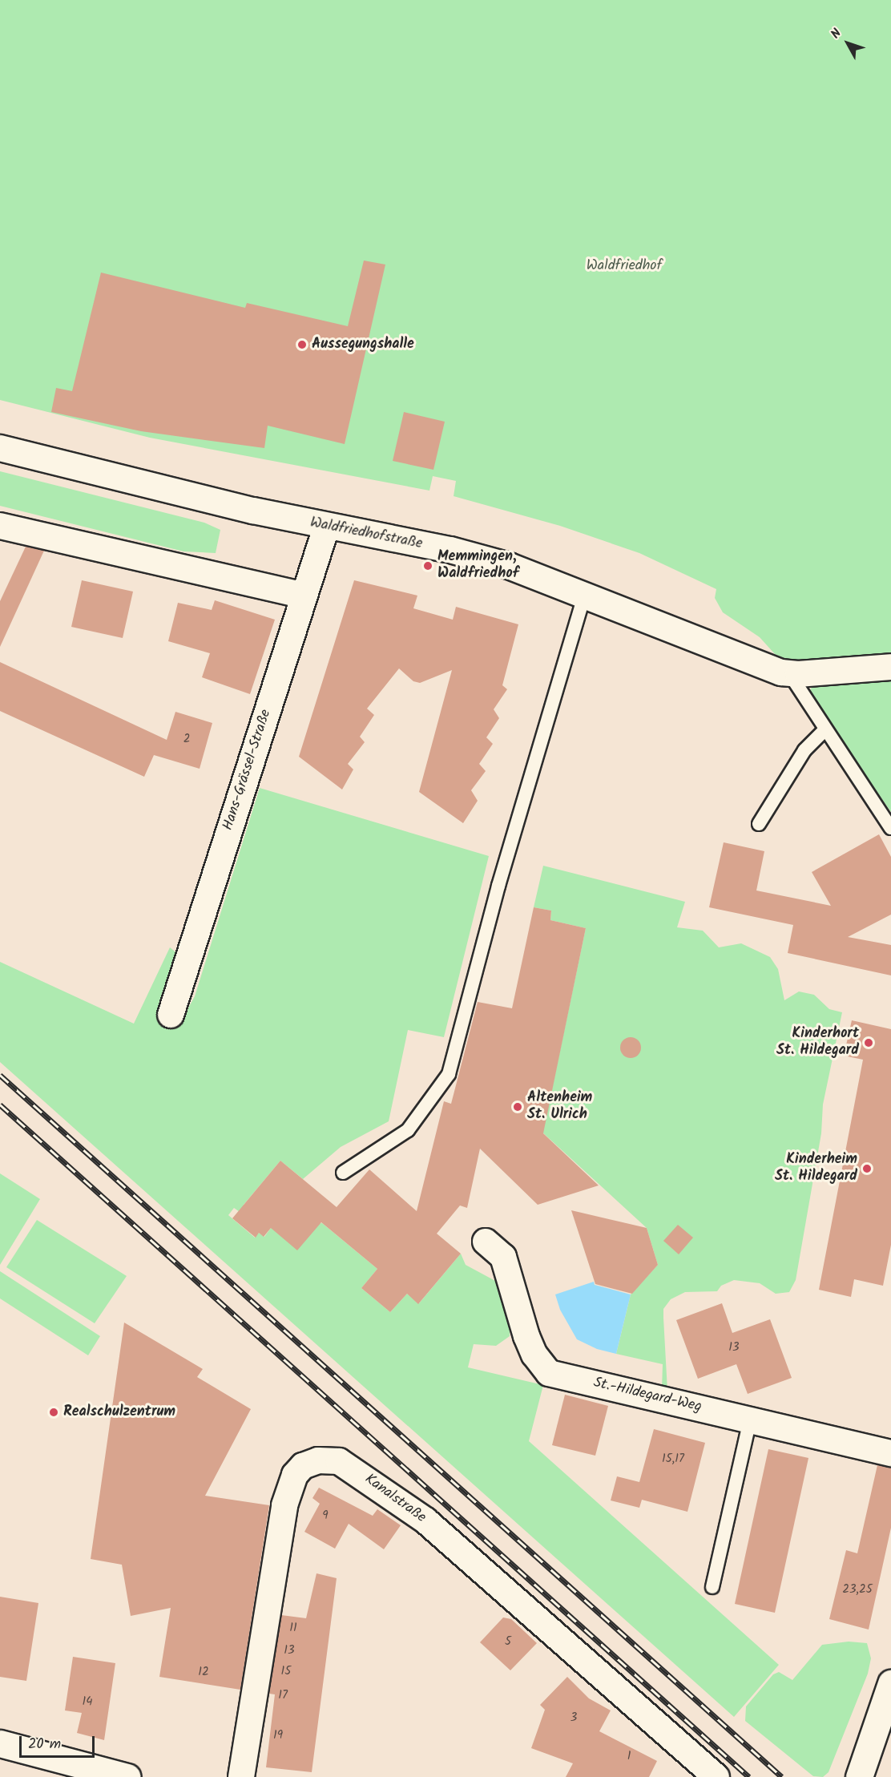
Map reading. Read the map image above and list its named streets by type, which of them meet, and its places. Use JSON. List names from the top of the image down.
{
  "streets": {
    "street": [
      "Waldfriedhofstraße",
      "Hans-Grässel-Straße",
      "St.-Hildegard-Weg",
      "Kanalstraße"
    ]
  },
  "crossings": [
    ["Waldfriedhofstraße", "Hans-Grässel-Straße"]
  ],
  "parks": ["Waldfriedhof"],
  "places": [
    "Aussegungshalle",
    "Memmingen, Waldfriedhof",
    "Kinderhort St. Hildegard",
    "Altenheim St. Ulrich",
    "Kinderheim St. Hildegard",
    "Realschulzentrum"
  ],
  "house_numbers": [
    "2",
    "13",
    "15,17",
    "9",
    "23,25",
    "11",
    "5",
    "13",
    "15",
    "12",
    "17",
    "14",
    "3",
    "19",
    "1"
  ],
  "scale_bar": "20 m",
  "north": "top left"
}
